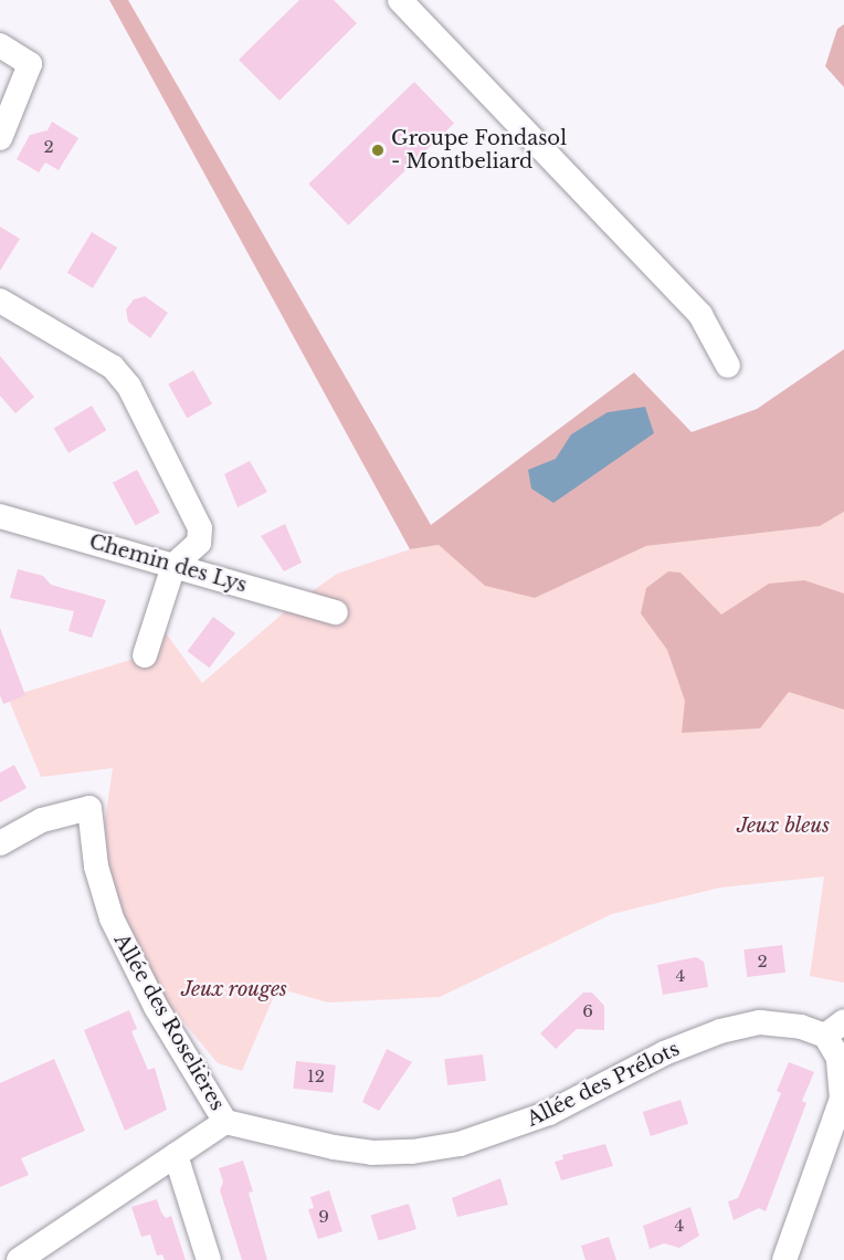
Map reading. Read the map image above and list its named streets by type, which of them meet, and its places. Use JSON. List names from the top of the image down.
{
  "streets": {
    "street": ["Chemin des Lys", "Allée des Roselières", "Allée des Prélots"]
  },
  "crossings": [
    ["Allée des Roselières", "Allée des Prélots"]
  ],
  "parks": ["Jeux bleus", "Jeux rouges"],
  "places": ["Groupe Fondasol - Montbeliard"],
  "house_numbers": [
    "2",
    "2",
    "4",
    "6",
    "12",
    "9",
    "4"
  ]
}
